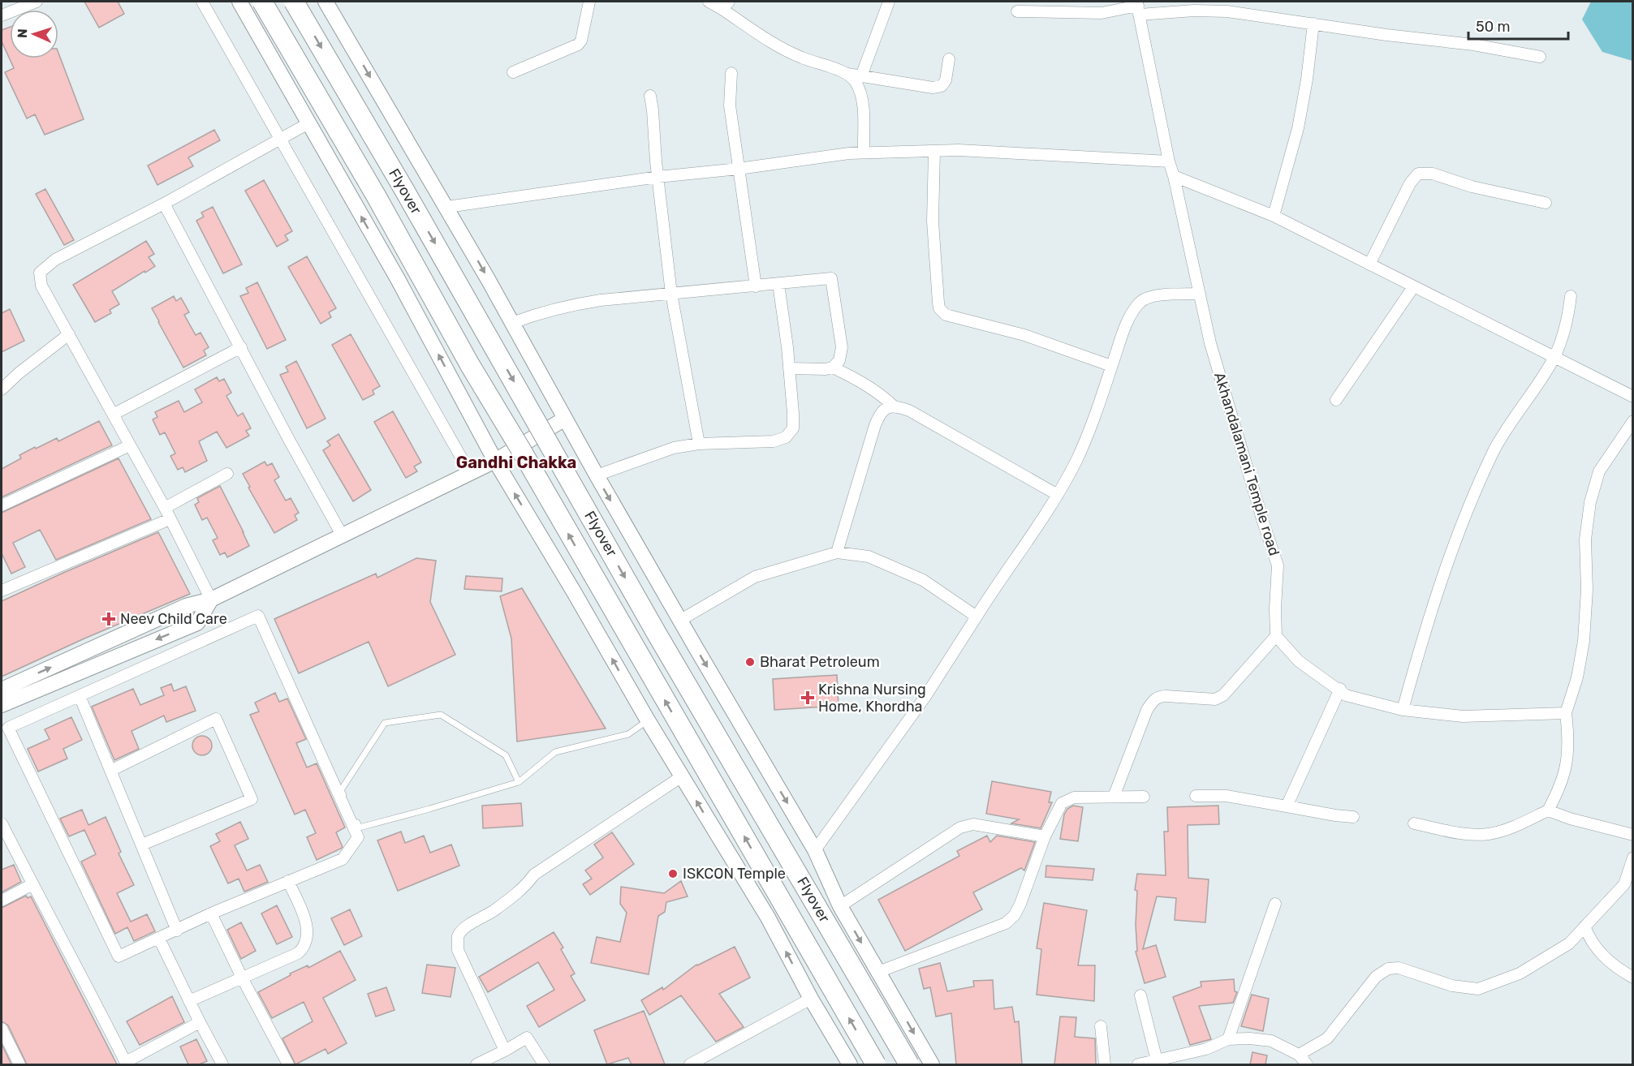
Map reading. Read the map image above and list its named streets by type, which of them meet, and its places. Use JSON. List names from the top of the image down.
{
  "streets": {
    "highway": ["Flyover"],
    "street": ["Akhandalamani Temple road"]
  },
  "districts": ["Gandhi Chakka"],
  "places": {
    "health": ["Neev Child Care", "Krishna Nursing Home, Khordha"],
    "other": ["Bharat Petroleum", "ISKCON Temple"]
  },
  "scale_bar": "50 m",
  "north": "left"
}
